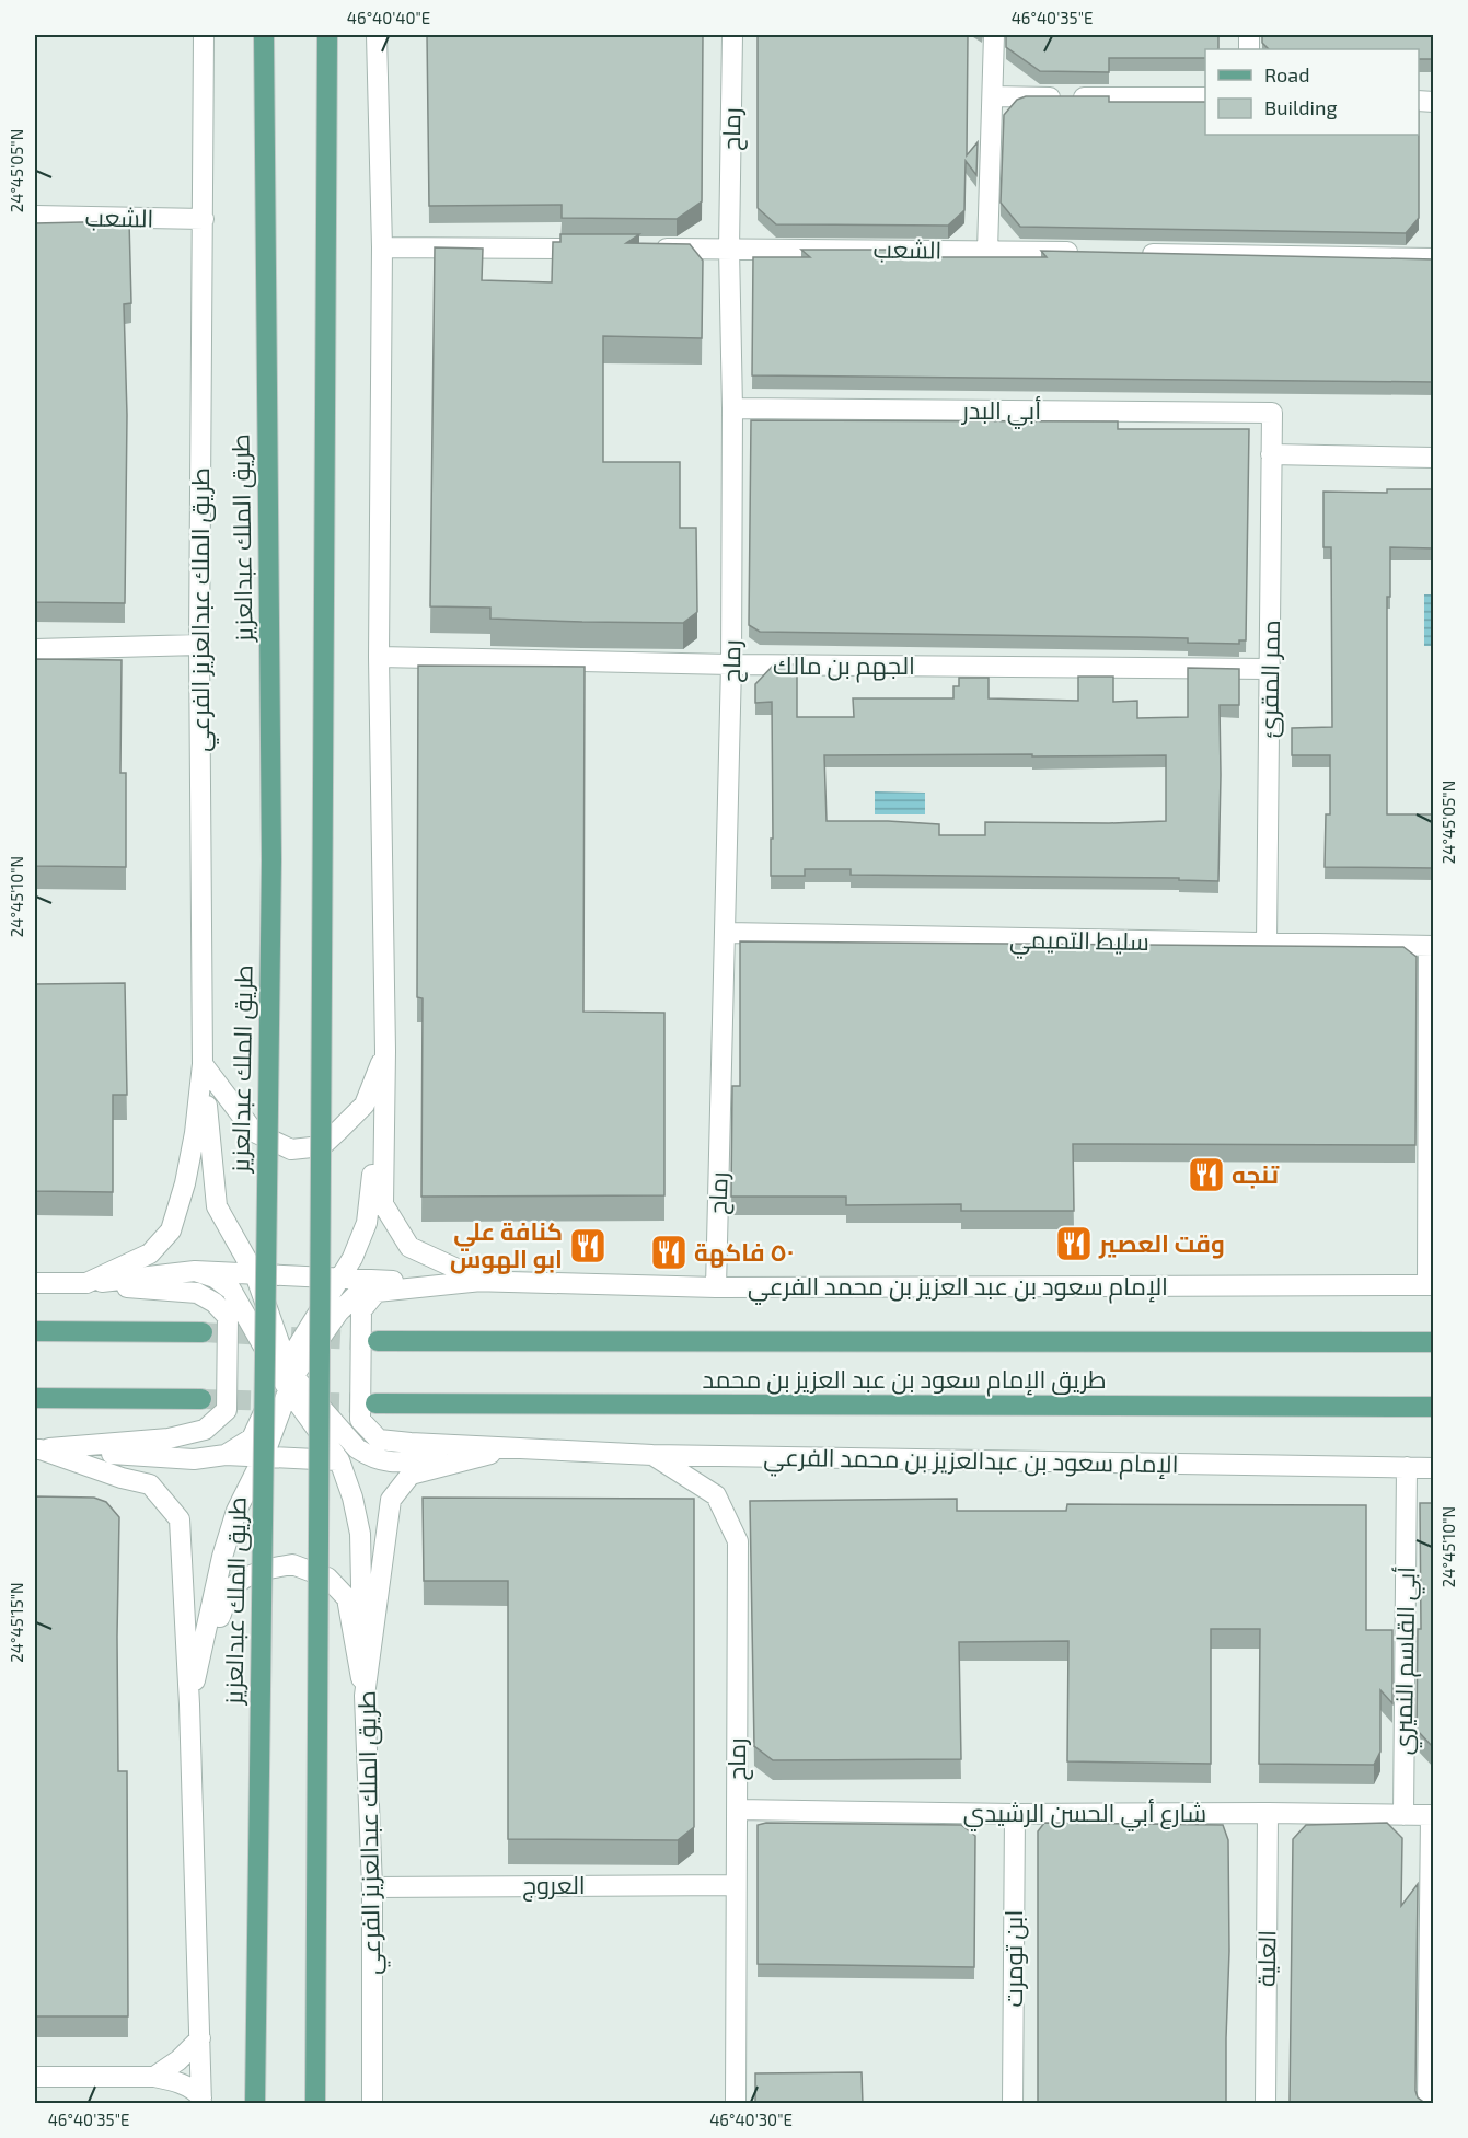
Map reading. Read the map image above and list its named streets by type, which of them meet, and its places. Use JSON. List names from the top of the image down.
{
  "streets": {
    "main road": ["طريق الملك عبدالعزيز", "طريق الإمام سعود بن عبد العزيز بن محمد"],
    "street": [
      "رماح",
      "الشعب",
      "أبي البدر",
      "طريق الملك عبدالعزيز الفرعي",
      "الجهم بن مالك",
      "ممر المقرئ",
      "سليط التميمي",
      "الإمام سعود بن عبد العزيز بن محمد الفرعي",
      "الإمام سعود بن عبدالعزيز بن محمد الفرعي",
      "أبي القاسم النميري",
      "شارع أبي الحسن الرشيدي",
      "العروج",
      "ابن تومرت",
      "العلية"
    ]
  },
  "crossings": [
    ["رماح", "الشعب"],
    ["رماح", "أبي البدر"],
    ["رماح", "الجهم بن مالك"],
    ["رماح", "سليط التميمي"],
    ["رماح", "الإمام سعود بن عبد العزيز بن محمد الفرعي"],
    ["رماح", "الإمام سعود بن عبدالعزيز بن محمد الفرعي"],
    ["رماح", "شارع أبي الحسن الرشيدي"],
    ["رماح", "العروج"],
    ["الشعب", "طريق الملك عبدالعزيز الفرعي"],
    ["أبي البدر", "ممر المقرئ"],
    ["طريق الملك عبدالعزيز الفرعي", "الإمام سعود بن عبدالعزيز بن محمد الفرعي"],
    ["طريق الملك عبدالعزيز الفرعي", "العروج"],
    ["الجهم بن مالك", "ممر المقرئ"],
    ["ممر المقرئ", "سليط التميمي"],
    ["الإمام سعود بن عبدالعزيز بن محمد الفرعي", "أبي القاسم النميري"],
    ["أبي القاسم النميري", "شارع أبي الحسن الرشيدي"],
    ["شارع أبي الحسن الرشيدي", "ابن تومرت"],
    ["شارع أبي الحسن الرشيدي", "العلية"]
  ],
  "places": {
    "restaurant": [
      "تنجه",
      "وقت العصير",
      "كنافة علي ابو الهوس",
      "٥٠ فاكهة"
    ]
  },
  "legend": ["Road", "Building"],
  "coordinates": [
    "46°40'40\"E",
    "46°40'35\"E",
    "24°45'05\"N",
    "24°45'10\"N",
    "24°45'15\"N",
    "46°40'30\"E"
  ]
}
